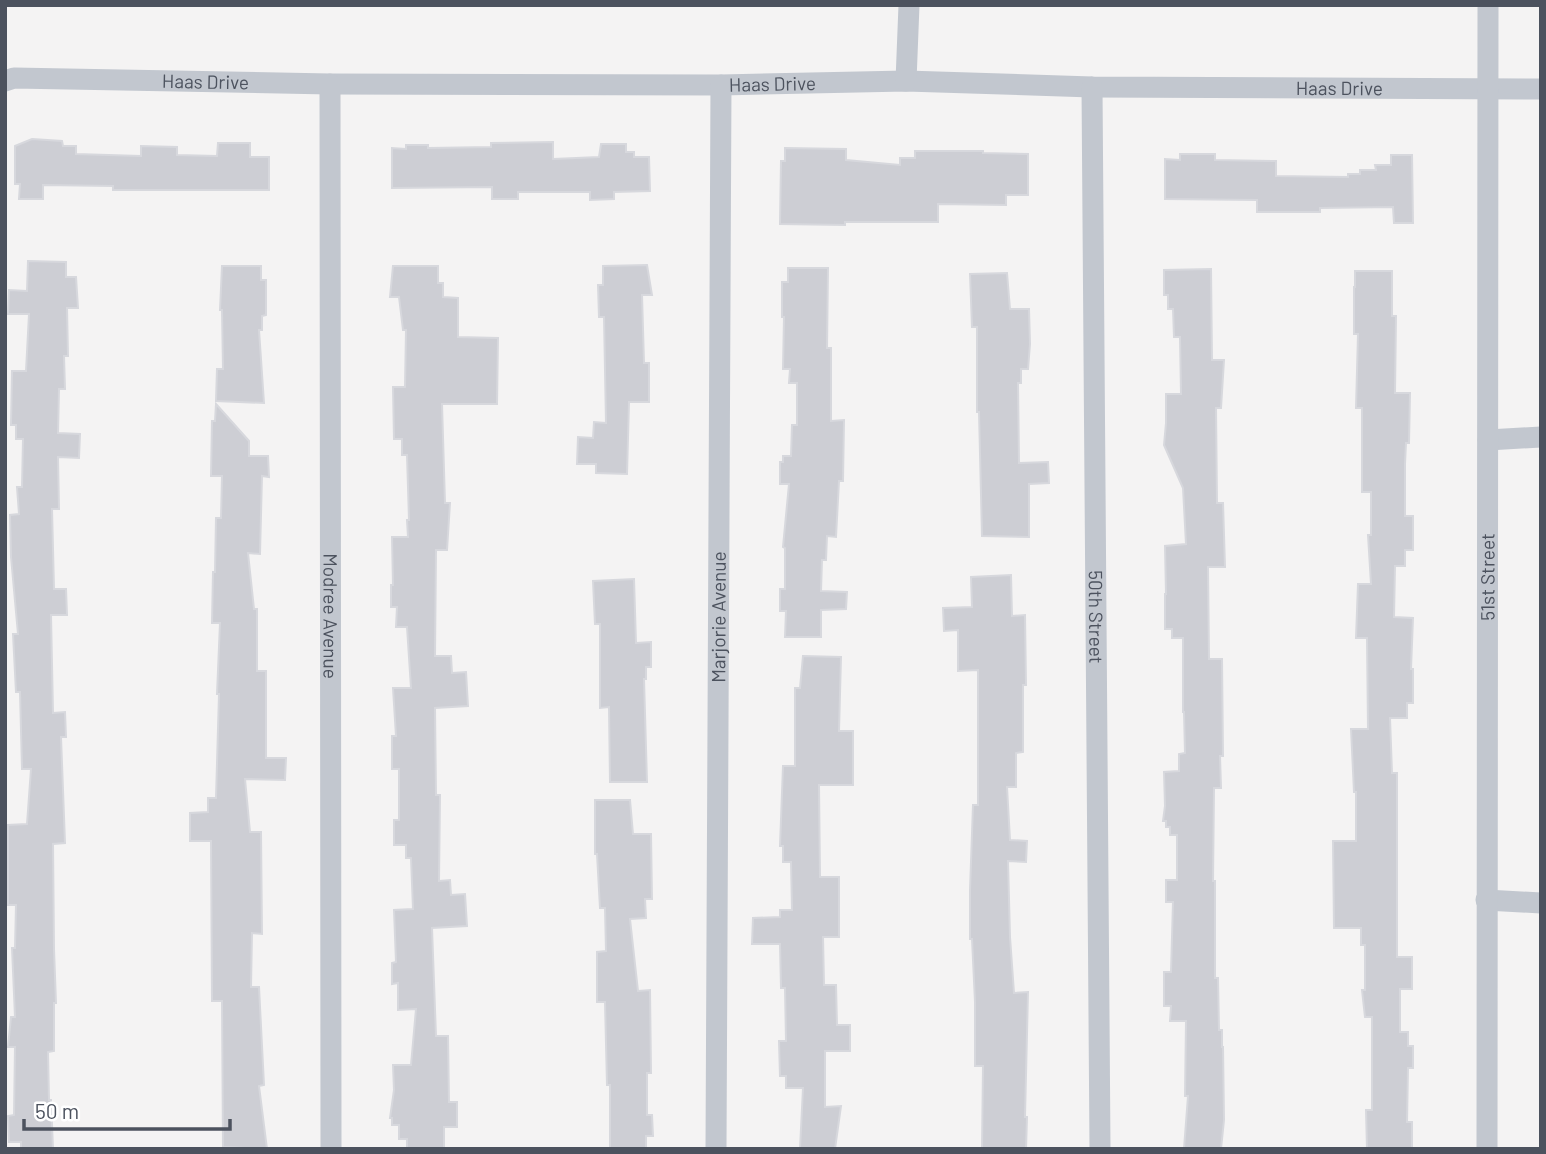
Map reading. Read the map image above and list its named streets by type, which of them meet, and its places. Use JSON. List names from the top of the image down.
{
  "streets": {
    "street": [
      "Haas Drive",
      "51st Street",
      "Modree Avenue",
      "Marjorie Avenue",
      "50th Street"
    ]
  },
  "crossings": [
    ["Haas Drive", "51st Street"],
    ["Haas Drive", "Modree Avenue"],
    ["Haas Drive", "Marjorie Avenue"],
    ["Haas Drive", "50th Street"]
  ],
  "scale_bar": "50 m"
}
